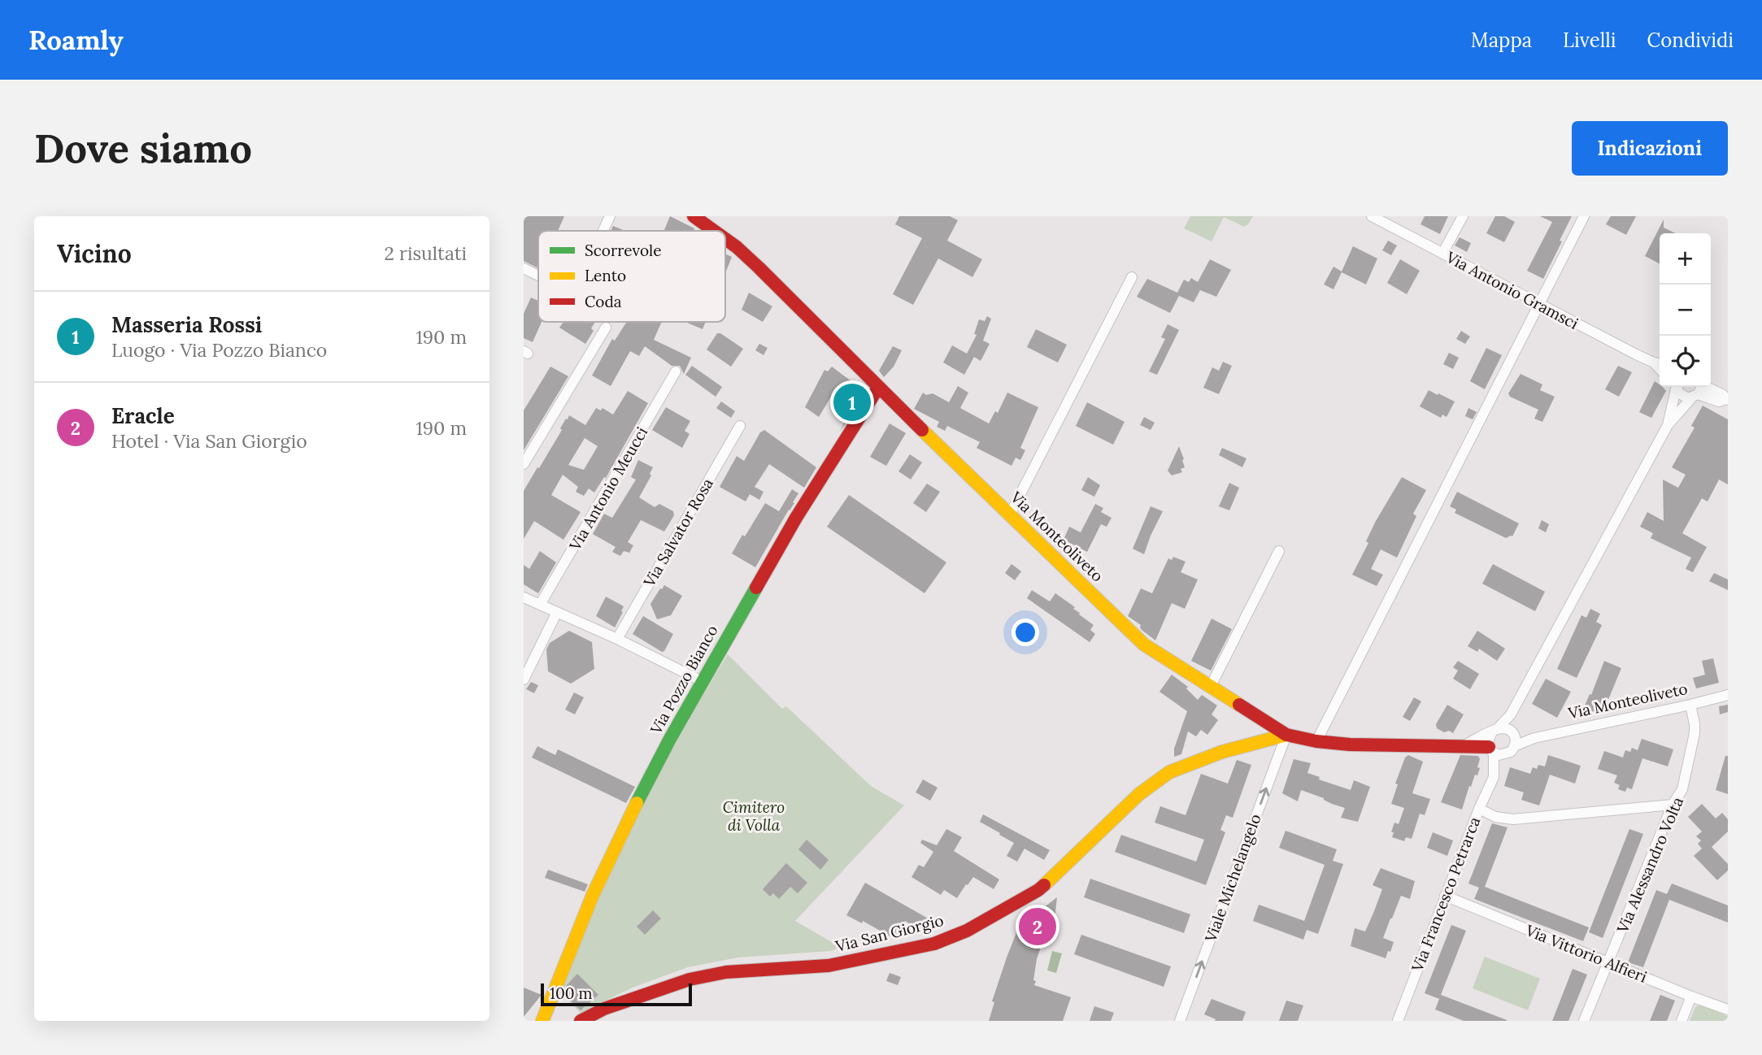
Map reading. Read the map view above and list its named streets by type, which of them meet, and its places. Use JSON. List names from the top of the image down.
{
  "streets": {
    "street": [
      "Via Antonio Gramsci",
      "Via Antonio Meucci",
      "Via Salvator Rosa",
      "Via Monteoliveto",
      "Via Pozzo Bianco",
      "Via Alessandro Volta",
      "Viale Michelangelo",
      "Via Francesco Petrarca",
      "Via San Giorgio",
      "Via Vittorio Alfieri"
    ]
  },
  "crossings": [
    ["Via Monteoliveto", "Via Pozzo Bianco"],
    ["Via Monteoliveto", "Via Alessandro Volta"],
    ["Via Monteoliveto", "Viale Michelangelo"],
    ["Via Monteoliveto", "Via Francesco Petrarca"],
    ["Via Monteoliveto", "Via San Giorgio"],
    ["Via Alessandro Volta", "Via Vittorio Alfieri"],
    ["Viale Michelangelo", "Via San Giorgio"],
    ["Via Francesco Petrarca", "Via Vittorio Alfieri"]
  ],
  "one_way": ["Viale Michelangelo"],
  "parks": ["Cimitero di Volla"],
  "legend": ["Scorrevole", "Lento", "Coda"],
  "scale_bar": "100 m",
  "page": {
    "header": "Roamly",
    "nav": ["Mappa", "Livelli", "Condividi"],
    "buttons": "Indicazioni",
    "title": "Dove siamo",
    "heading": ["Vicino", "2 risultati"],
    "map_buttons": ["+", "−"],
    "list": [
      {
        "mark": "1",
        "name": "Masseria Rossi",
        "note": "Luogo · Via Pozzo Bianco",
        "value": "190 m"
      },
      {
        "mark": "2",
        "name": "Eracle",
        "note": "Hotel · Via San Giorgio",
        "value": "190 m"
      }
    ],
    "pins": ["1", "2"],
    "scale": "100 m"
  }
}
